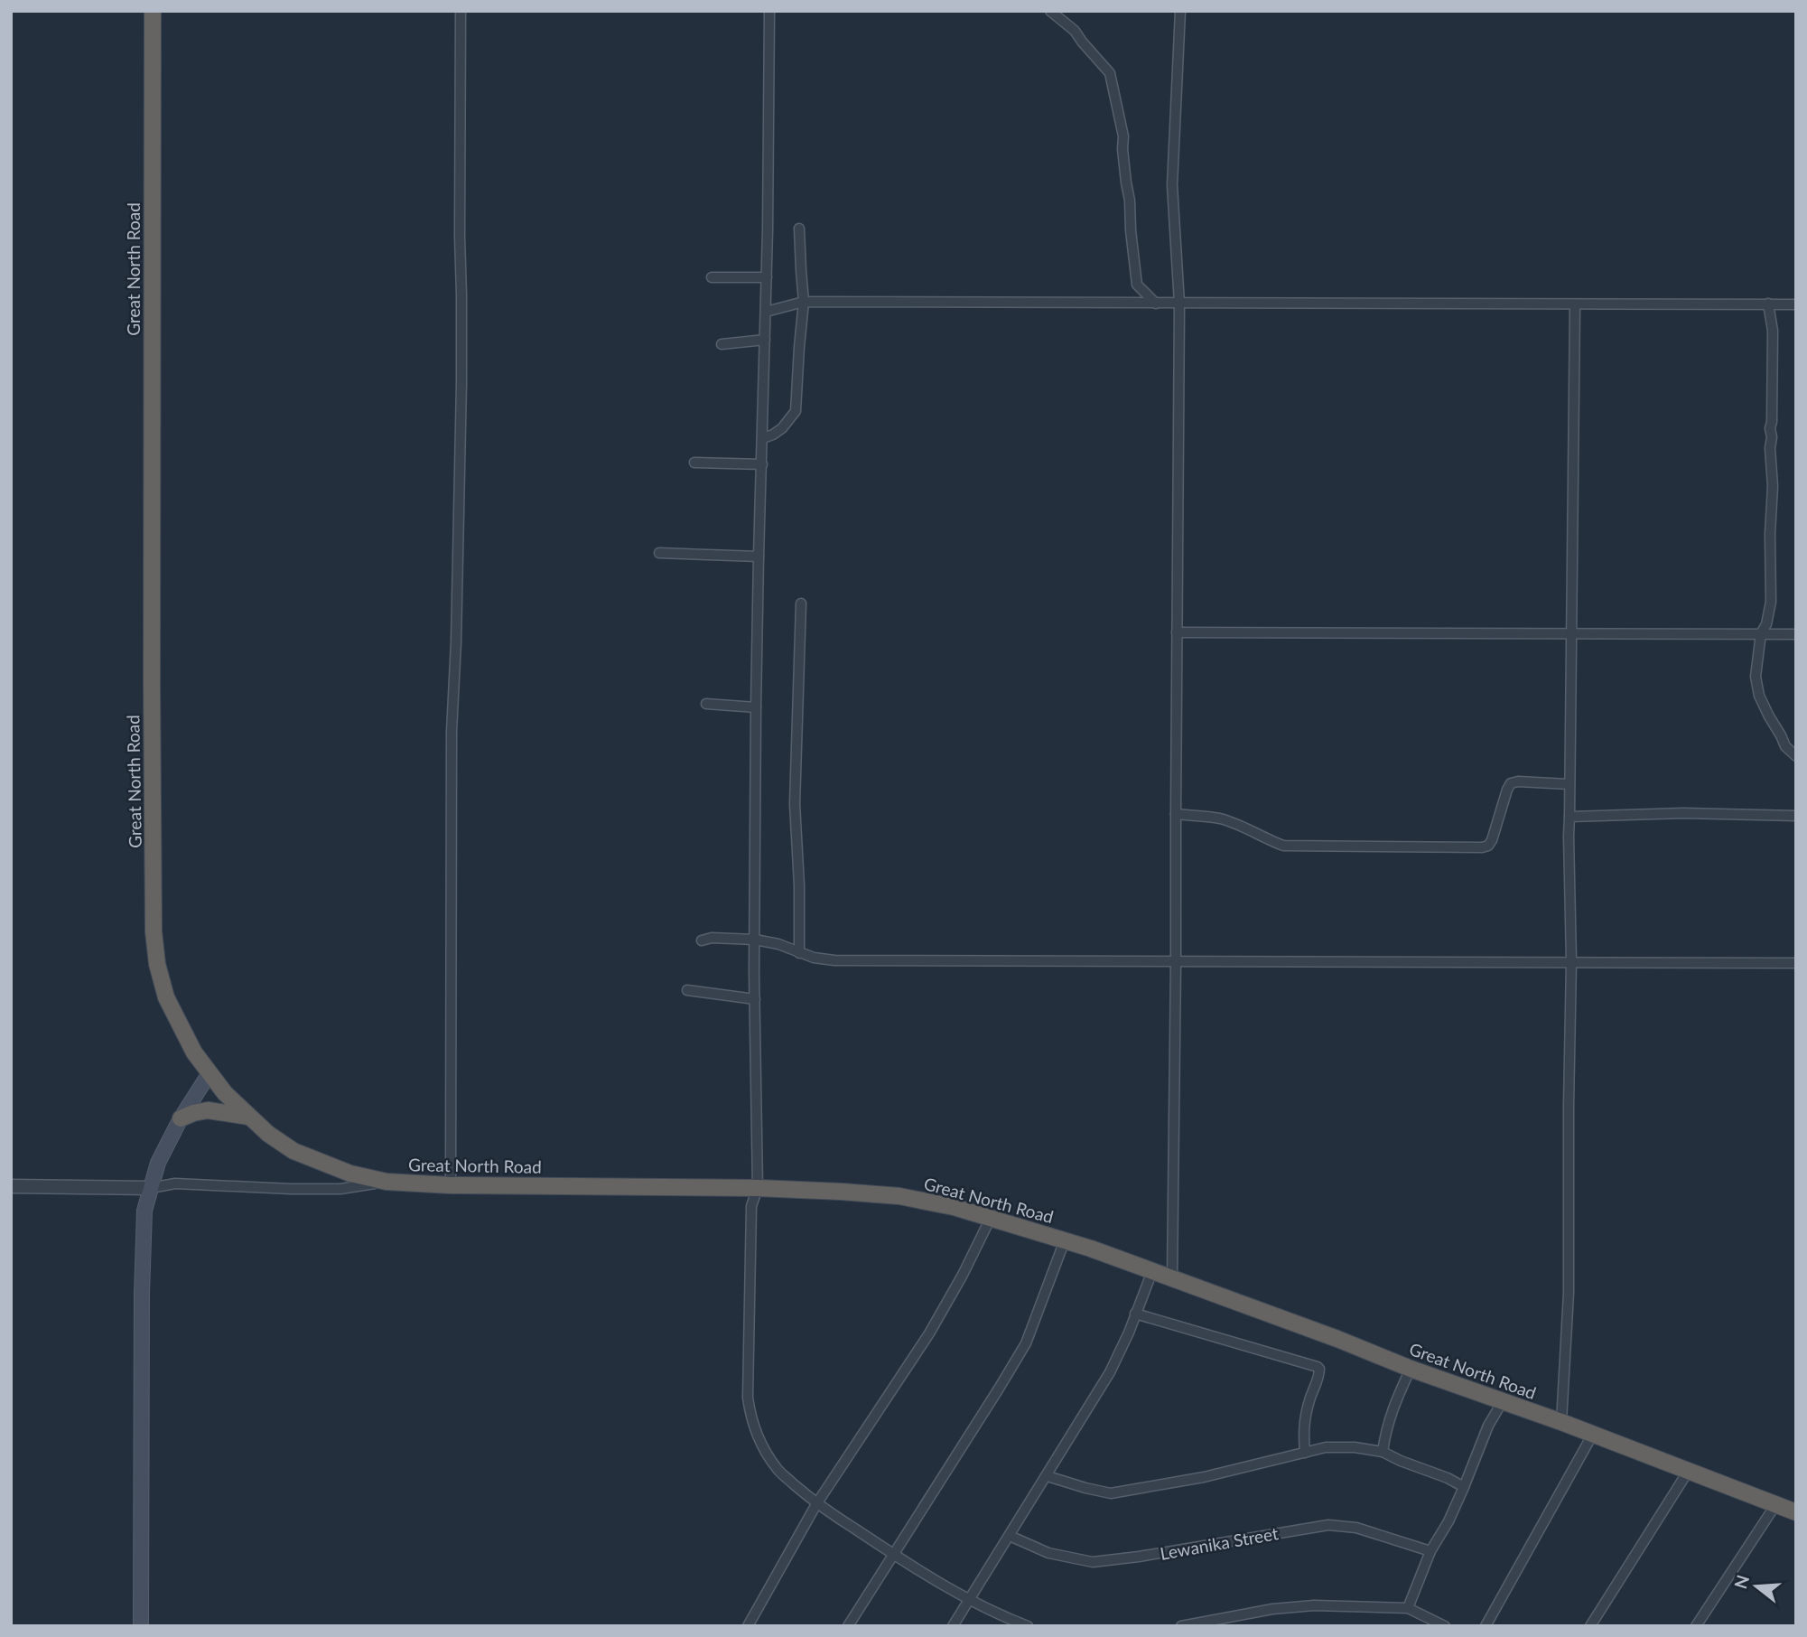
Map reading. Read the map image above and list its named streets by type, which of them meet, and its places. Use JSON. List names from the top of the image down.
{
  "streets": {
    "highway": ["Great North Road"],
    "street": ["Lewanika Street"]
  },
  "north": "left"
}
